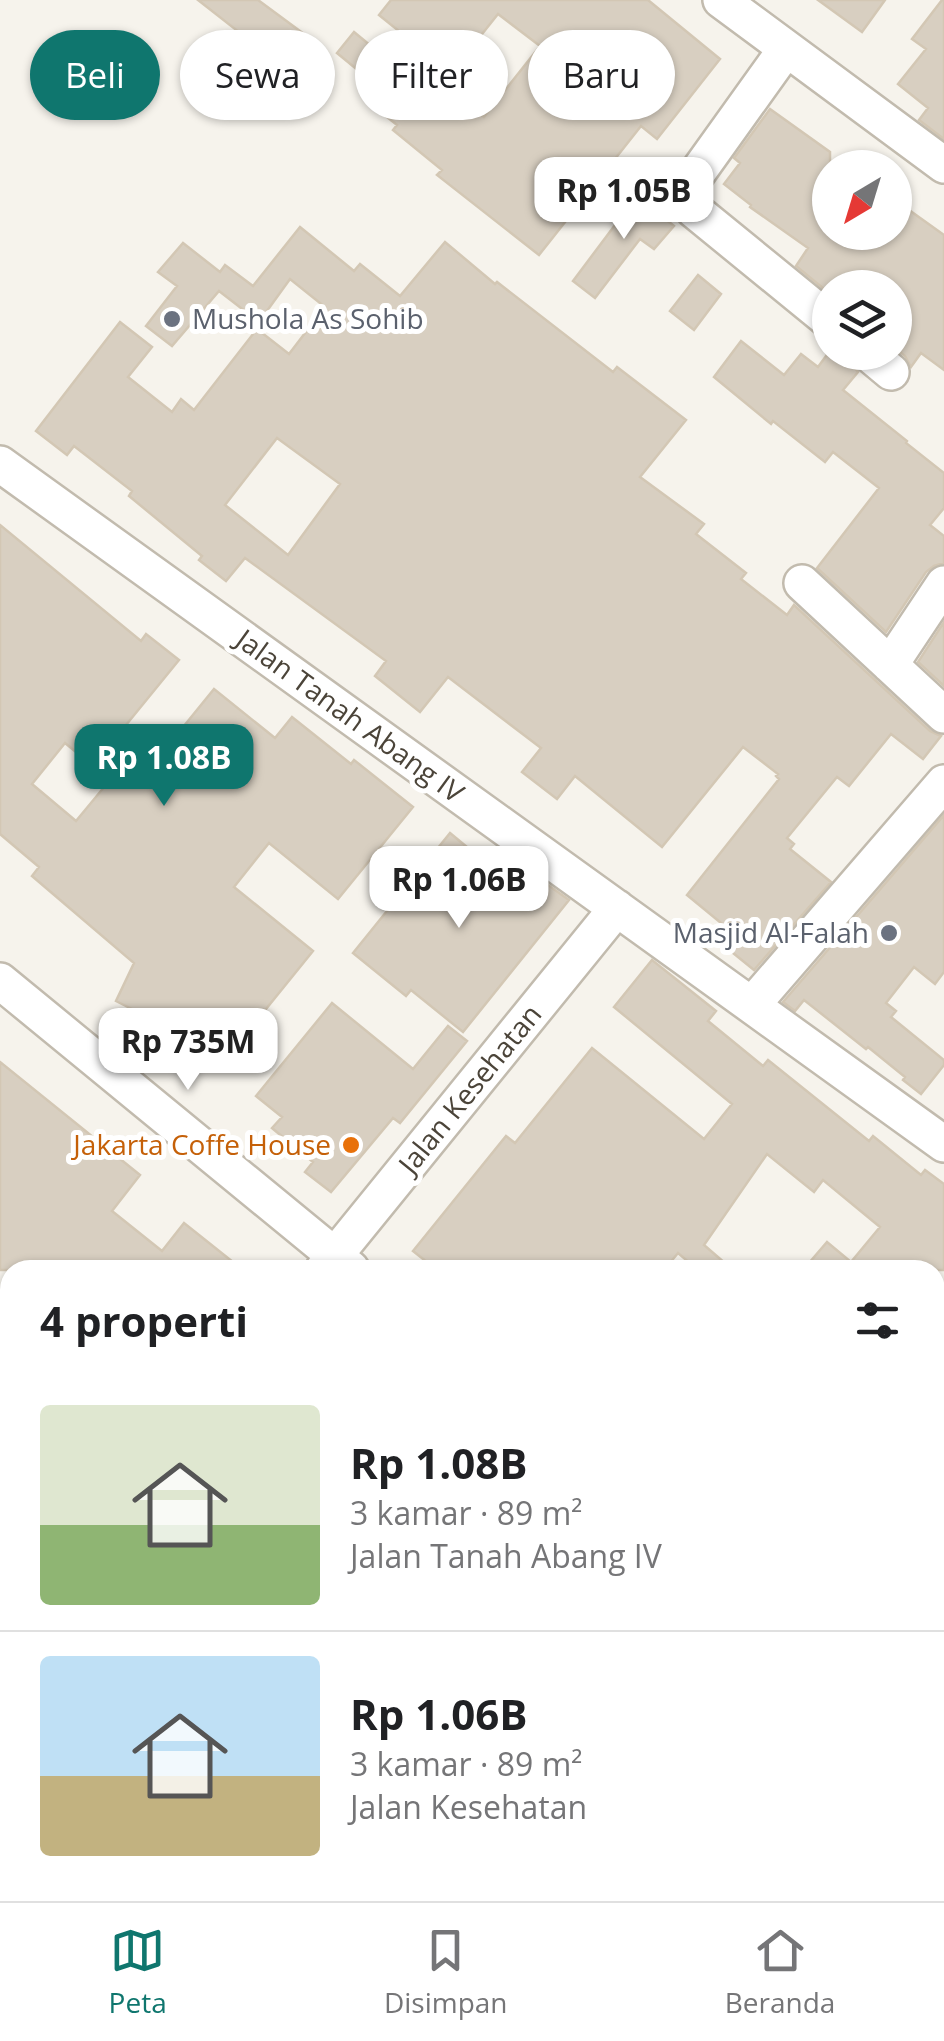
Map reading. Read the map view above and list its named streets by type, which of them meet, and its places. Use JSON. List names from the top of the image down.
{
  "streets": {
    "street": ["Jalan Tanah Abang IV", "Jalan Kesehatan"]
  },
  "crossings": [
    ["Jalan Tanah Abang IV", "Jalan Kesehatan"]
  ],
  "places": ["Mushola As Sohib", "Masjid Al-Falah", "Jakarta Coffe House"],
  "north": "bottom left",
  "page": {
    "chip": [
      "Beli",
      "Sewa",
      "Filter",
      "Baru"
    ],
    "price": [
      "Rp 1.05B",
      "Rp 1.08B",
      "Rp 1.06B",
      "Rp 735M"
    ],
    "heading": "4 properti",
    "list": [
      {
        "name": "Rp 1.08B",
        "note": "3 kamar · 89 m² · Jalan Tanah Abang IV"
      },
      {
        "name": "Rp 1.06B",
        "note": "3 kamar · 89 m² · Jalan Kesehatan"
      }
    ],
    "tabs": ["Peta", "Disimpan", "Beranda"]
  }
}
